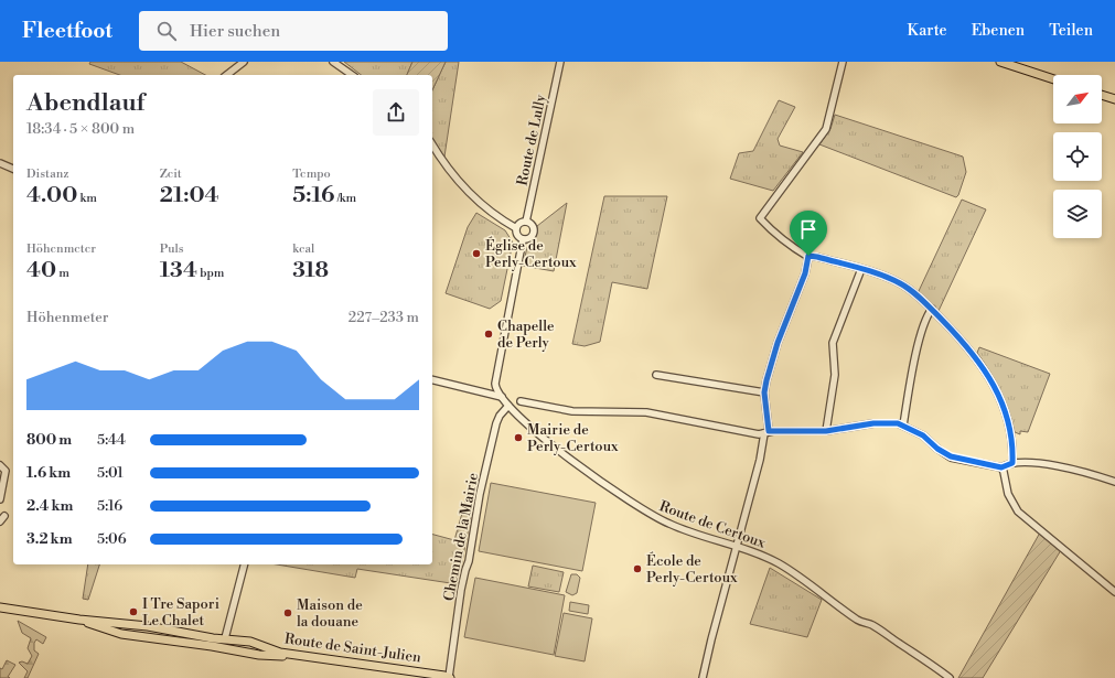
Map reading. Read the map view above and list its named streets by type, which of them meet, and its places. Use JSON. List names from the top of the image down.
{
  "streets": {
    "main road": ["Route de Saint-Julien"],
    "street": ["Route de Lully", "Route de Certoux", "Chemin de la Mairie"]
  },
  "crossings": [
    ["Route de Lully", "Route de Certoux"],
    ["Route de Certoux", "Chemin de la Mairie"],
    ["Chemin de la Mairie", "Route de Saint-Julien"]
  ],
  "places": [
    "Église de Perly-Certoux",
    "Chapelle de Perly",
    "Mairie de Perly-Certoux",
    "École de Perly-Certoux",
    "I Tre Sapori Le Chalet",
    "Maison de la douane"
  ],
  "north": "top right",
  "page": {
    "header": "Fleetfoot",
    "search": "Hier suchen",
    "nav": ["Karte", "Ebenen", "Teilen"],
    "heading": ["Abendlauf", "18:34 · 5 × 800 m"],
    "stats": [
      ["Distanz", "4.00 km"],
      ["Zeit", "21:04"],
      ["Tempo", "5:16 /km"],
      ["Höhenmeter", "40 m"],
      ["Puls", "134 bpm"],
      ["kcal", "318"]
    ],
    "chart": ["Höhenmeter", "227–233 m"],
    "list": [
      {
        "name": "800 m",
        "note": "5:44"
      },
      {
        "name": "1.6 km",
        "note": "5:01"
      },
      {
        "name": "2.4 km",
        "note": "5:16"
      },
      {
        "name": "3.2 km",
        "note": "5:06"
      }
    ]
  }
}
